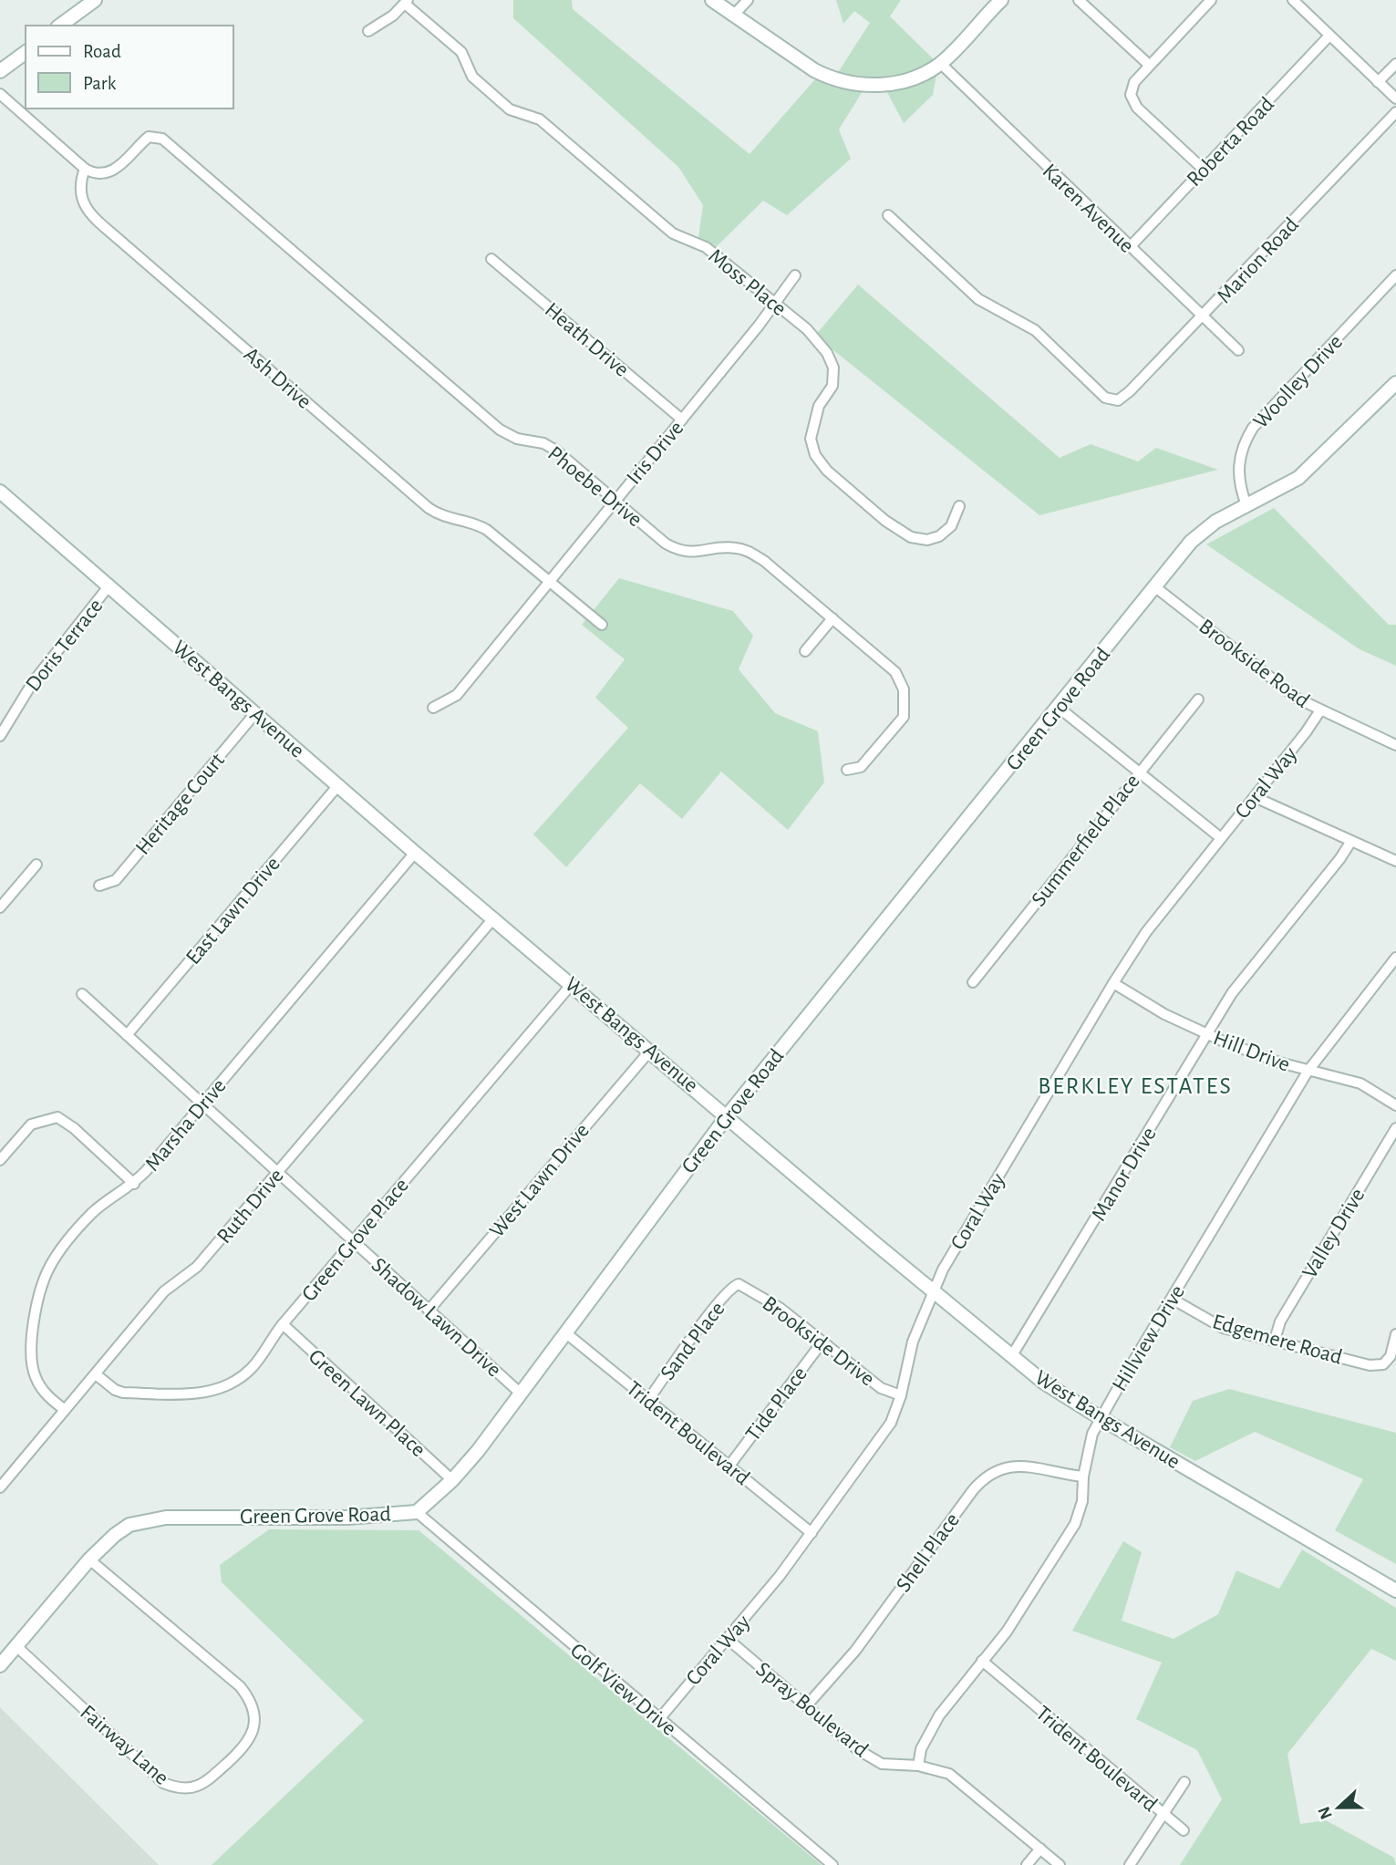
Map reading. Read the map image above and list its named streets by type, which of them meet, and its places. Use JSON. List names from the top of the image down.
{
  "streets": {
    "street": [
      "Roberta Road",
      "Karen Avenue",
      "Marion Road",
      "Moss Place",
      "Heath Drive",
      "Ash Drive",
      "Woolley Drive",
      "Iris Drive",
      "Phoebe Drive",
      "Doris Terrace",
      "Brookside Road",
      "West Bangs Avenue",
      "Green Grove Road",
      "Coral Way",
      "Heritage Court",
      "Summerfield Place",
      "East Lawn Drive",
      "Hill Drive",
      "Marsha Drive",
      "Manor Drive",
      "West Lawn Drive",
      "Ruth Drive",
      "Valley Drive",
      "Green Grove Place",
      "Shadow Lawn Drive",
      "Hillview Drive",
      "Edgemere Road",
      "Sand Place",
      "Brookside Drive",
      "Green Lawn Place",
      "Tide Place",
      "Trident Boulevard",
      "Shell Place",
      "Golf View Drive",
      "Spray Boulevard",
      "Fairway Lane"
    ]
  },
  "crossings": [
    ["Roberta Road", "Karen Avenue"],
    ["Karen Avenue", "Marion Road"],
    ["Moss Place", "Iris Drive"],
    ["Heath Drive", "Iris Drive"],
    ["Ash Drive", "Iris Drive"],
    ["Ash Drive", "Phoebe Drive"],
    ["Woolley Drive", "Green Grove Road"],
    ["Iris Drive", "Phoebe Drive"],
    ["Doris Terrace", "West Bangs Avenue"],
    ["Brookside Road", "Green Grove Road"],
    ["Brookside Road", "Coral Way"],
    ["West Bangs Avenue", "Green Grove Road"],
    ["West Bangs Avenue", "Coral Way"],
    ["West Bangs Avenue", "Heritage Court"],
    ["West Bangs Avenue", "East Lawn Drive"],
    ["West Bangs Avenue", "Marsha Drive"],
    ["West Bangs Avenue", "Manor Drive"],
    ["West Bangs Avenue", "West Lawn Drive"],
    ["West Bangs Avenue", "Ruth Drive"],
    ["West Bangs Avenue", "Green Grove Place"],
    ["West Bangs Avenue", "Hillview Drive"],
    ["Green Grove Road", "Shadow Lawn Drive"],
    ["Green Grove Road", "Green Lawn Place"],
    ["Green Grove Road", "Trident Boulevard"],
    ["Green Grove Road", "Golf View Drive"],
    ["Green Grove Road", "Fairway Lane"],
    ["Coral Way", "Hill Drive"],
    ["Coral Way", "Brookside Drive"],
    ["Coral Way", "Trident Boulevard"],
    ["Coral Way", "Golf View Drive"],
    ["Coral Way", "Spray Boulevard"],
    ["East Lawn Drive", "Shadow Lawn Drive"],
    ["Hill Drive", "Manor Drive"],
    ["Hill Drive", "Hillview Drive"],
    ["Marsha Drive", "Ruth Drive"],
    ["Marsha Drive", "Shadow Lawn Drive"],
    ["West Lawn Drive", "Shadow Lawn Drive"],
    ["Ruth Drive", "Green Grove Place"],
    ["Ruth Drive", "Shadow Lawn Drive"],
    ["Valley Drive", "Edgemere Road"],
    ["Green Grove Place", "Shadow Lawn Drive"],
    ["Green Grove Place", "Green Lawn Place"],
    ["Hillview Drive", "Edgemere Road"],
    ["Hillview Drive", "Trident Boulevard"],
    ["Hillview Drive", "Shell Place"],
    ["Hillview Drive", "Spray Boulevard"],
    ["Sand Place", "Brookside Drive"],
    ["Sand Place", "Trident Boulevard"],
    ["Brookside Drive", "Tide Place"],
    ["Tide Place", "Trident Boulevard"],
    ["Shell Place", "Spray Boulevard"]
  ],
  "districts": ["BERKLEY ESTATES"],
  "legend": ["Road", "Park"],
  "north": "left"
}
